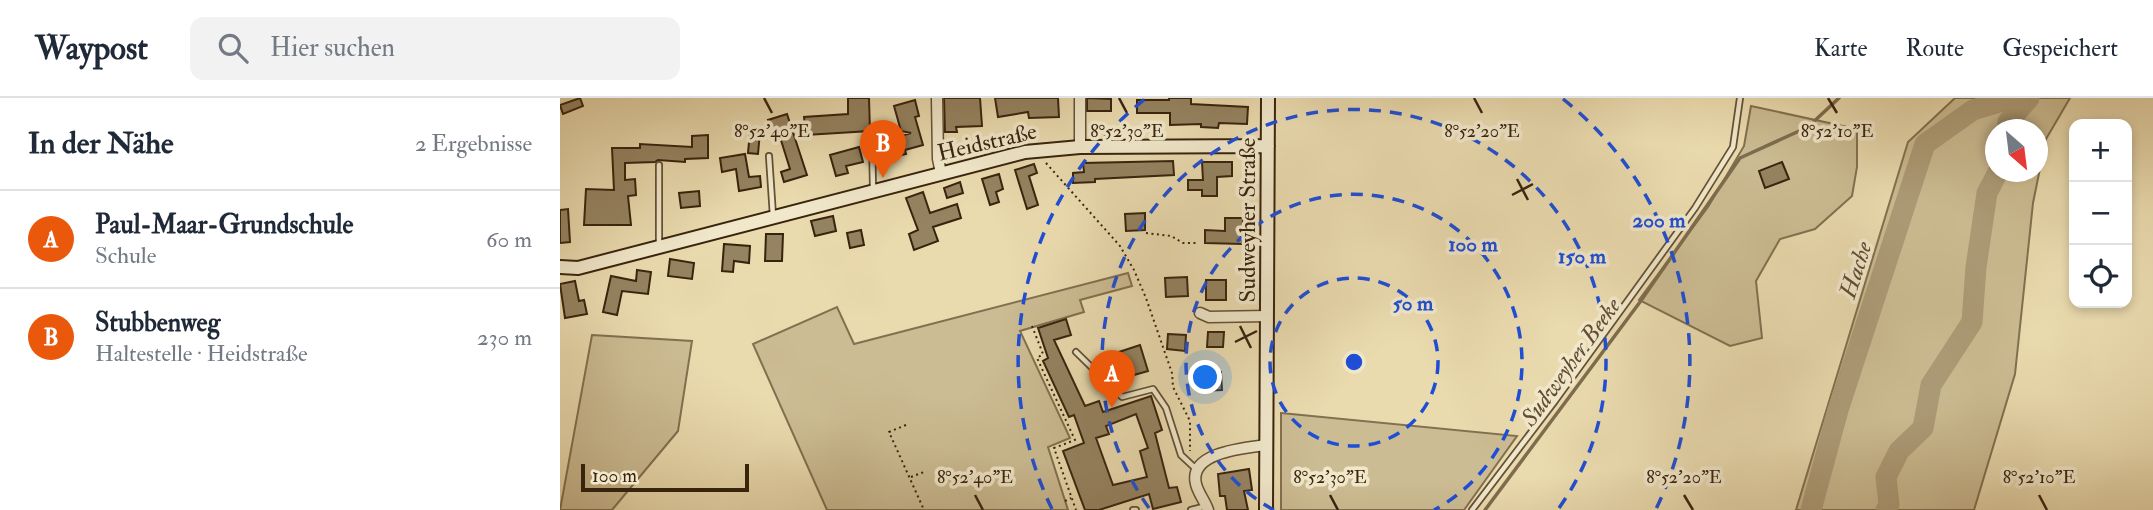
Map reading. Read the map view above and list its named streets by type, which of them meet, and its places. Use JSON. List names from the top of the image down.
{
  "streets": {
    "street": ["Heidstraße", "Sudweyher Straße"]
  },
  "crossings": [
    ["Heidstraße", "Sudweyher Straße"]
  ],
  "water": ["Hache", "Sudweyher Beeke"],
  "scale_bar": "100 m",
  "north": "bottom right",
  "page": {
    "header": "Waypost",
    "search": "Hier suchen",
    "nav": ["Karte", "Route", "Gespeichert"],
    "heading": ["In der Nähe", "2 Ergebnisse"],
    "map_buttons": ["+", "−"],
    "pins": ["B", "A"],
    "list": [
      {
        "mark": "A",
        "name": "Paul-Maar-Grundschule",
        "note": "Schule",
        "value": "60 m"
      },
      {
        "mark": "B",
        "name": "Stubbenweg",
        "note": "Haltestelle · Heidstraße",
        "value": "230 m"
      }
    ],
    "scale": "100 m"
  },
  "coordinates": [
    "8°52'20\"E",
    "8°52'10\"E",
    "8°52'40\"E",
    "8°52'30\"E"
  ],
  "rings": [
    "200 m",
    "100 m",
    "150 m",
    "50 m"
  ]
}
